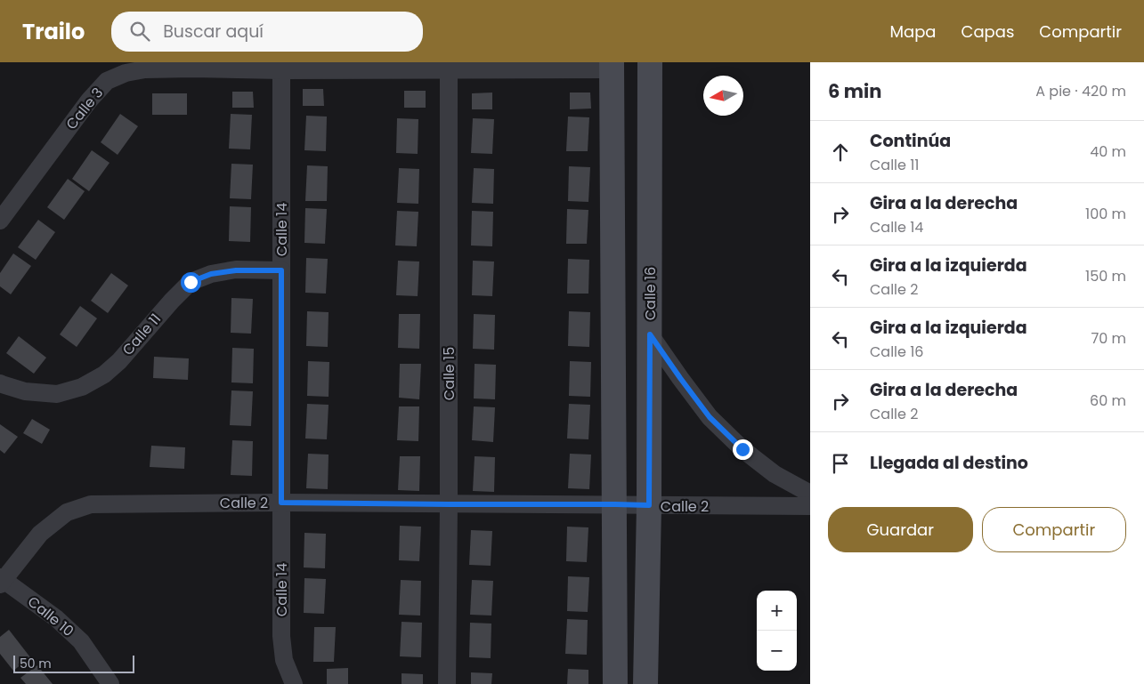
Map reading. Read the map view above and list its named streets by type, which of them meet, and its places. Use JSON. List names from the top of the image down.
{
  "streets": {
    "street": [
      "Calle 3",
      "Calle 14",
      "Calle 16",
      "Calle 11",
      "Calle 15",
      "Calle 2",
      "Calle 10"
    ]
  },
  "crossings": [
    ["Calle 3", "Calle 14"],
    ["Calle 3", "Calle 15"],
    ["Calle 14", "Calle 11"],
    ["Calle 14", "Calle 2"],
    ["Calle 16", "Calle 2"],
    ["Calle 15", "Calle 2"],
    ["Calle 2", "Calle 10"]
  ],
  "scale_bar": "50 m",
  "north": "left",
  "page": {
    "header": "Trailo",
    "search": "Buscar aquí",
    "nav": ["Mapa", "Capas", "Compartir"],
    "heading": ["6 min", "A pie · 420 m"],
    "list": [
      ["Continúa", "Calle 11", "40 m"],
      ["Gira a la derecha", "Calle 14", "100 m"],
      ["Gira a la izquierda", "Calle 2", "150 m"],
      ["Gira a la izquierda", "Calle 16", "70 m"],
      ["Gira a la derecha", "Calle 2", "60 m"],
      "Llegada al destino"
    ],
    "buttons": ["Guardar", "Compartir"],
    "map_buttons": ["+", "−"],
    "scale": "50 m"
  }
}
